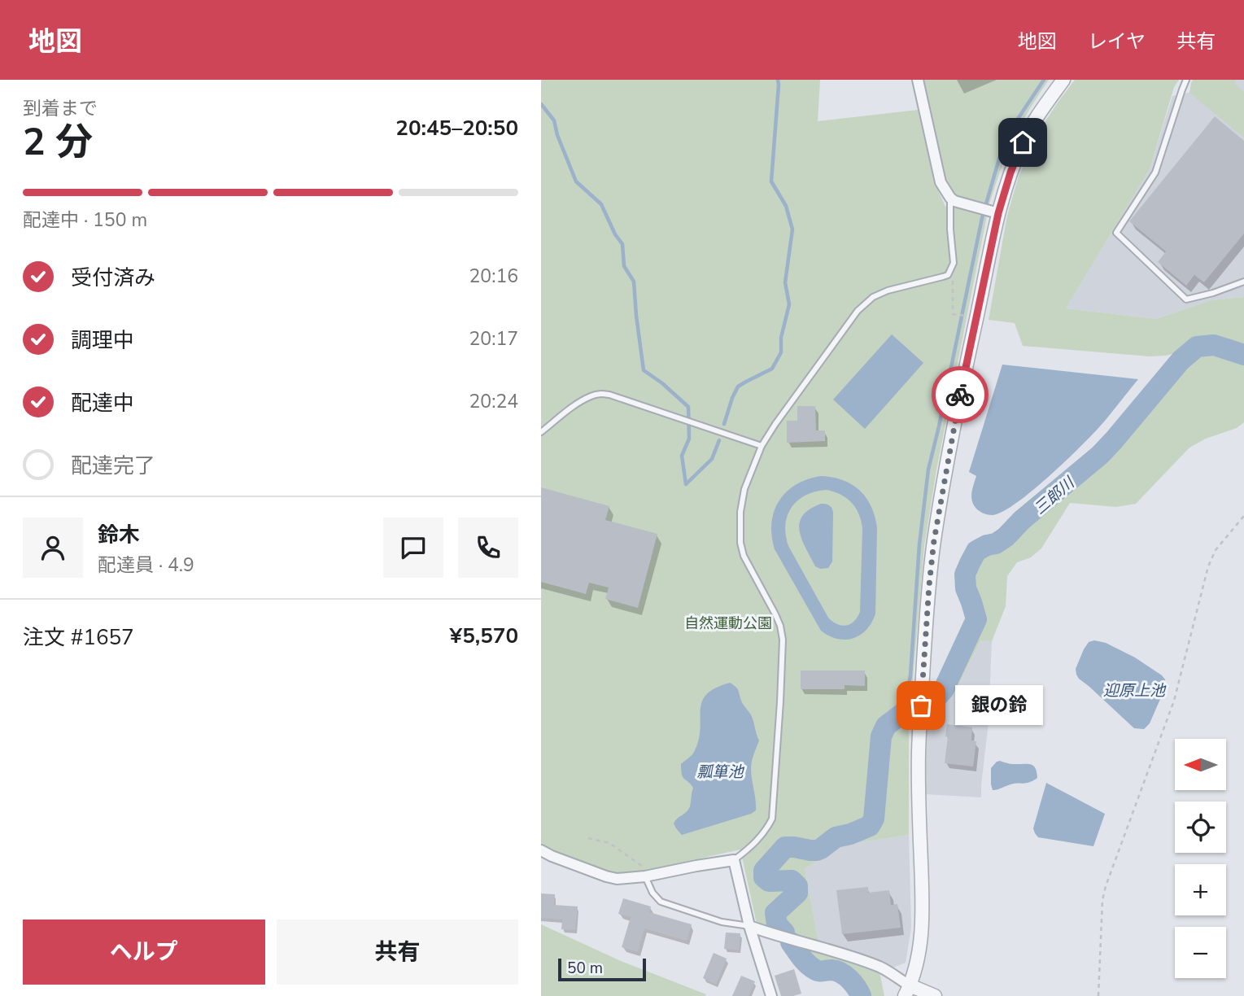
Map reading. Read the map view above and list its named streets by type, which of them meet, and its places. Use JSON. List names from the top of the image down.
{
  "water": ["三郎川", "迎原上池", "瓢箪池"],
  "parks": ["自然運動公園"],
  "places": ["銀の鈴"],
  "scale_bar": "50 m",
  "north": "left",
  "page": {
    "header": "地図",
    "nav": ["地図", "レイヤ", "共有"],
    "heading": ["2 分", "到着まで", "20:45–20:50"],
    "panel": [
      "鈴木",
      "配達員 · 4.9",
      "注文 #1657",
      "¥5,570"
    ],
    "bar": "配達中 · 150 m",
    "list": [
      ["受付済み", "20:16"],
      ["調理中", "20:17"],
      ["配達中", "20:24"],
      "配達完了"
    ],
    "bubble": "銀の鈴",
    "map_buttons": ["+", "−"],
    "buttons": ["ヘルプ", "共有"],
    "scale": "50 m"
  }
}
